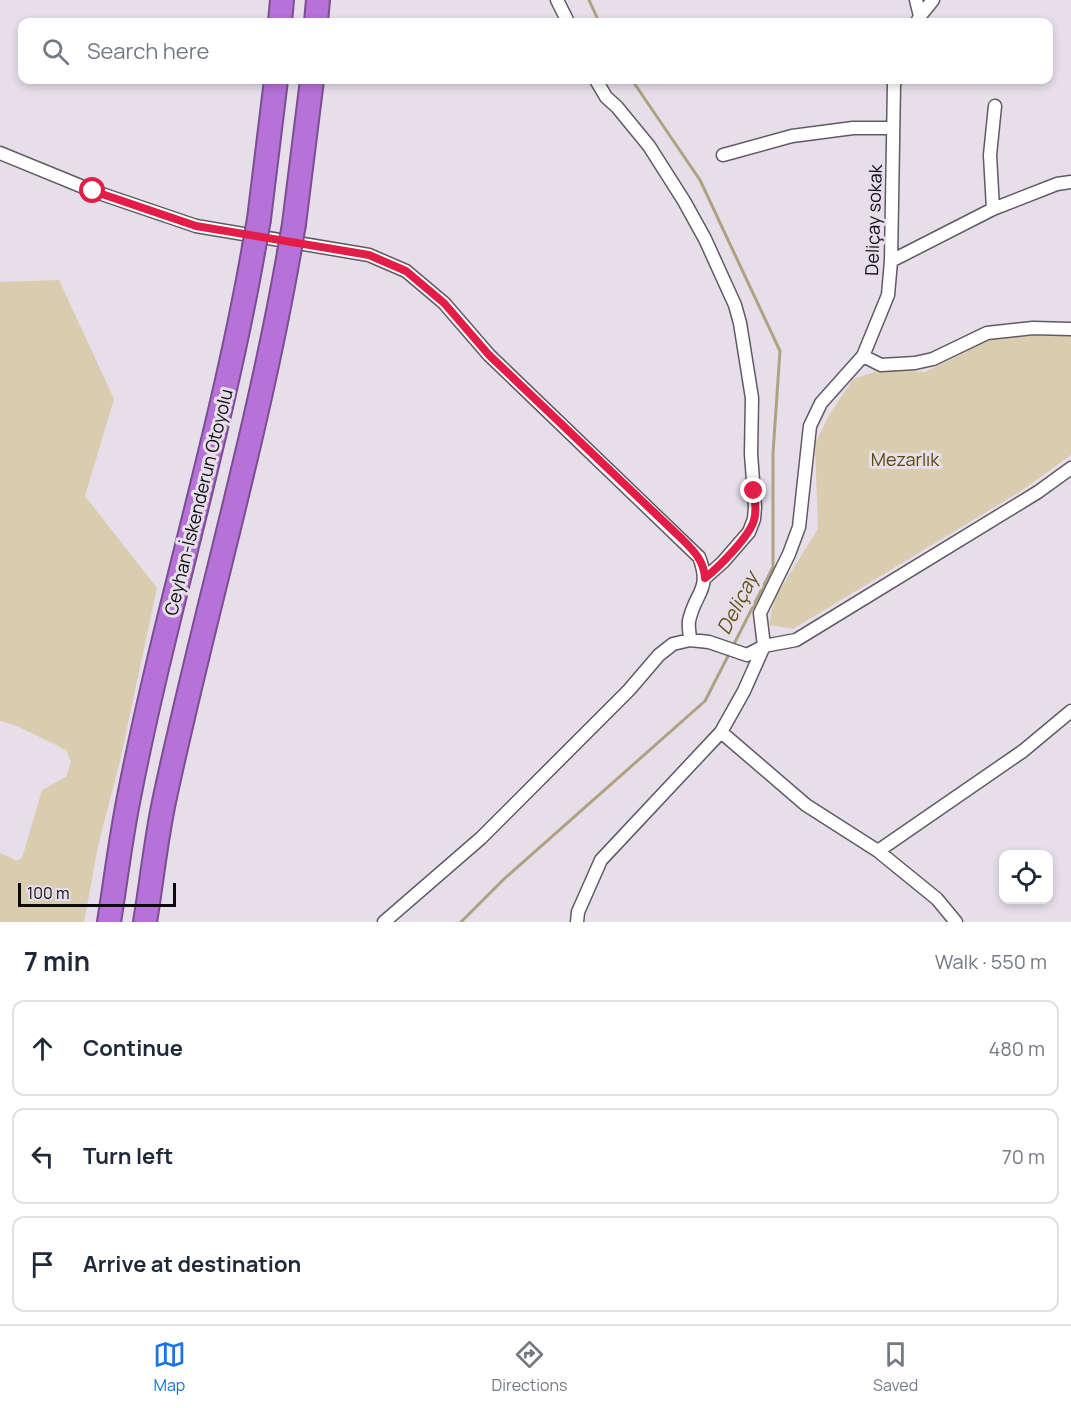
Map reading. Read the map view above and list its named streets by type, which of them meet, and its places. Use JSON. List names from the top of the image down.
{
  "streets": {
    "highway": ["Ceyhan-İskenderun Otoyolu"],
    "street": ["Deliçay sokak"]
  },
  "water": ["Deliçay"],
  "parks": ["Mezarlık"],
  "scale_bar": "100 m",
  "page": {
    "search": "Search here",
    "scale": "100 m",
    "heading": ["7 min", "Walk · 550 m"],
    "list": [
      ["Continue", "480 m"],
      ["Turn left", "70 m"],
      "Arrive at destination"
    ],
    "nav": ["Map", "Directions", "Saved"]
  }
}
